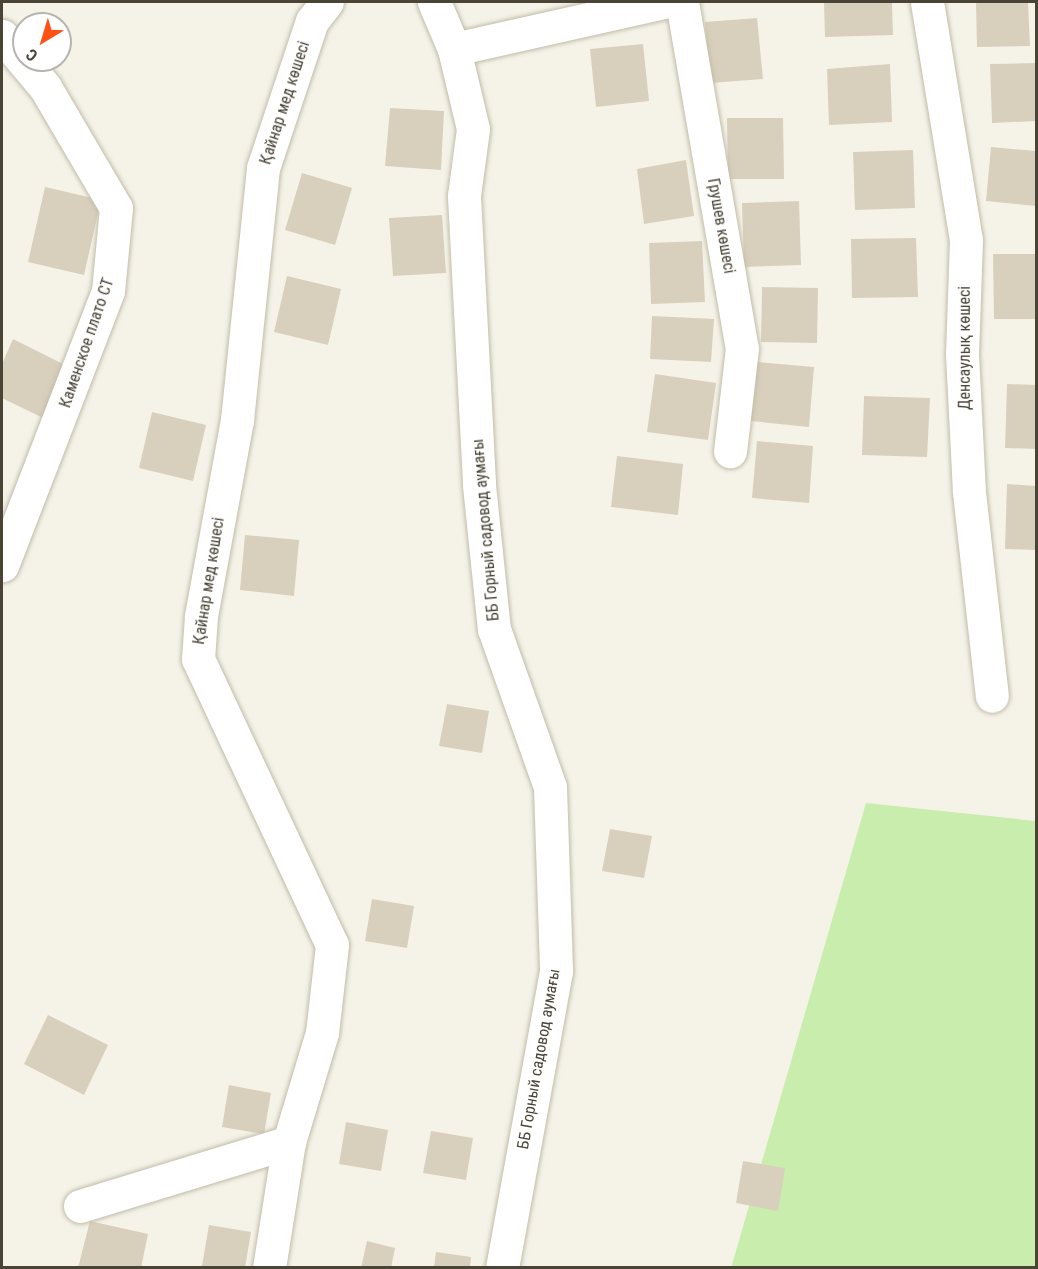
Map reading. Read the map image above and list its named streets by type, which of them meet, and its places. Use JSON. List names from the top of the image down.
{
  "streets": {
    "street": [
      "Қайнар мед көшесі",
      "Грушев көшесі",
      "Каменское плато СТ",
      "Денсаулық көшесі",
      "ББ Горный садовод аумағы"
    ]
  },
  "north": "bottom left"
}
